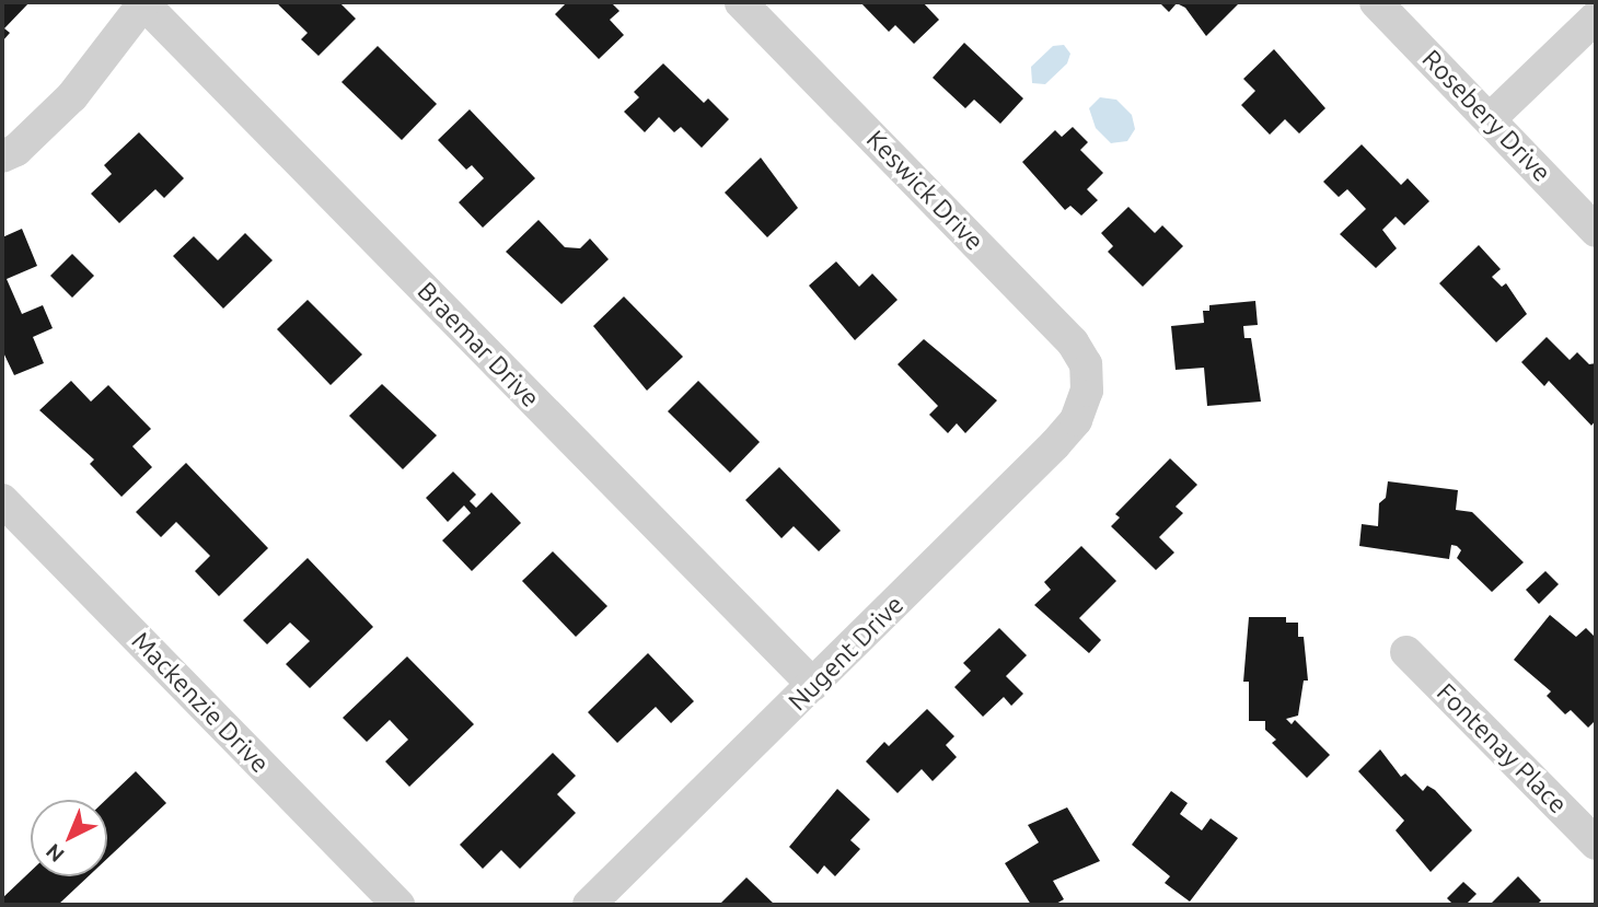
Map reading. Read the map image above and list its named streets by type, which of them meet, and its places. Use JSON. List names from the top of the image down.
{
  "streets": {
    "street": [
      "Rosebery Drive",
      "Keswick Drive",
      "Braemar Drive",
      "Nugent Drive",
      "Mackenzie Drive",
      "Fontenay Place"
    ]
  },
  "crossings": [
    ["Keswick Drive", "Nugent Drive"],
    ["Braemar Drive", "Nugent Drive"]
  ],
  "north": "bottom left"
}
